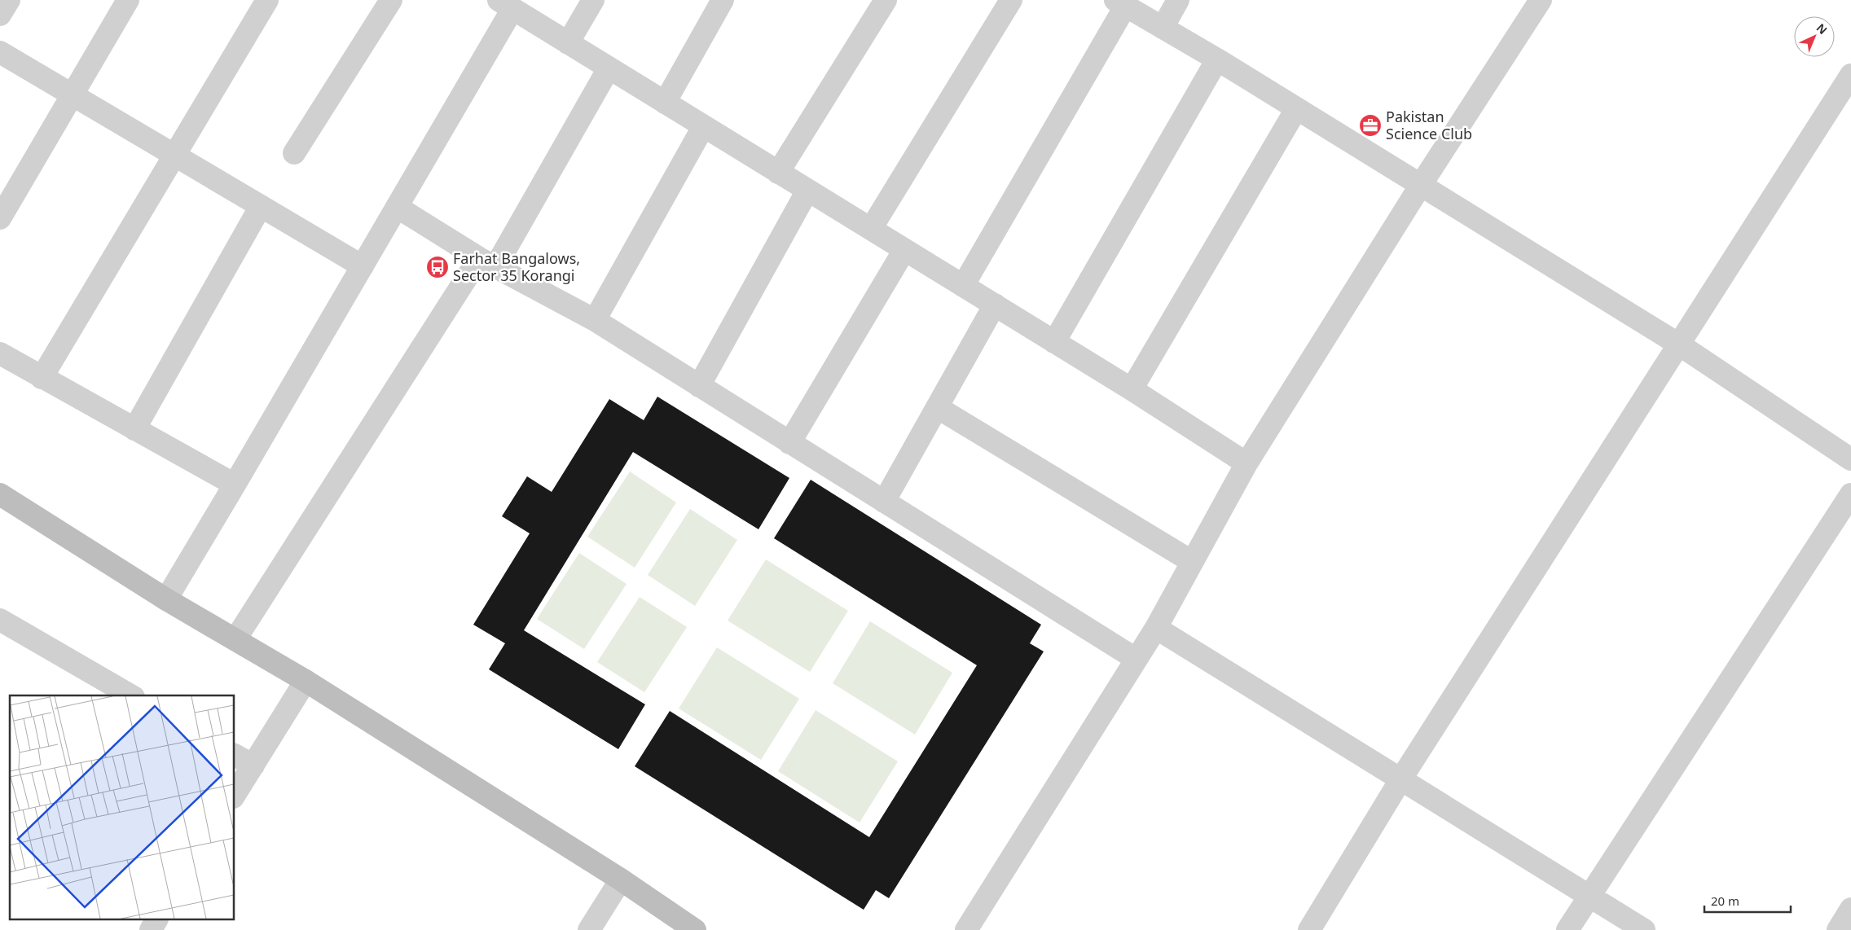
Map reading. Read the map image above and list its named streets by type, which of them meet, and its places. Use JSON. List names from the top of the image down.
{
  "places": {
    "office": ["Pakistan Science Club"],
    "bus stop": ["Farhat Bangalows, Sector 35 Korangi"]
  },
  "scale_bar": "20 m",
  "north": "top right"
}
